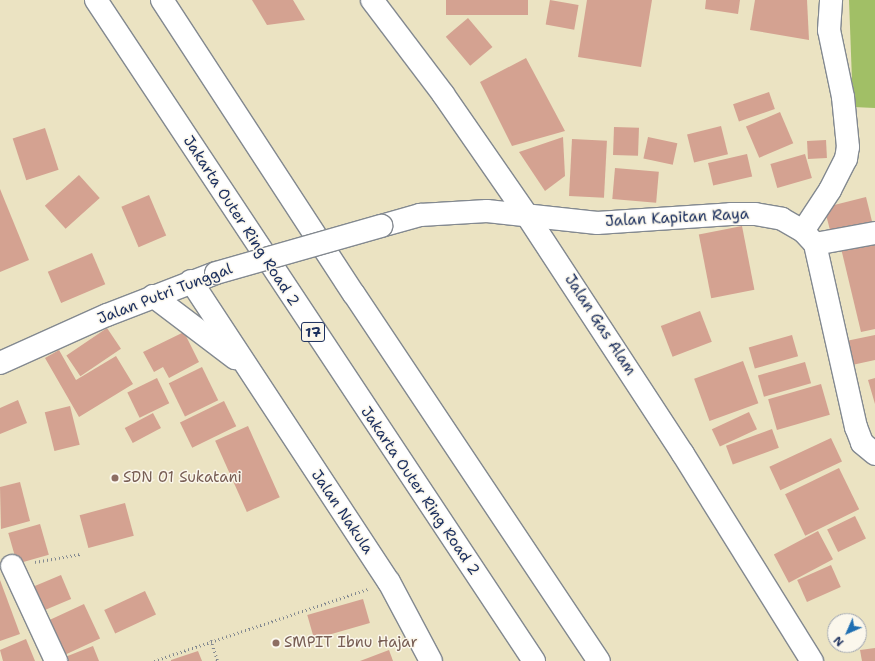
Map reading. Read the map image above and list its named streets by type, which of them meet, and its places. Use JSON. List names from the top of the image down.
{
  "streets": {
    "main road": [
      "Jalan Kapitan Raya",
      "Jakarta Outer Ring Road 2",
      "Jalan Putri Tunggal",
      "Jalan Gas Alam",
      "17",
      "Jalan Nakula"
    ]
  },
  "crossings": [
    ["Jalan Kapitan Raya", "Jalan Putri Tunggal"],
    ["Jalan Kapitan Raya", "Jalan Gas Alam"],
    ["Jalan Putri Tunggal", "Jalan Nakula"]
  ],
  "places": ["SDN 01 Sukatani", "SMPIT Ibnu Hajar"],
  "north": "bottom left"
}
